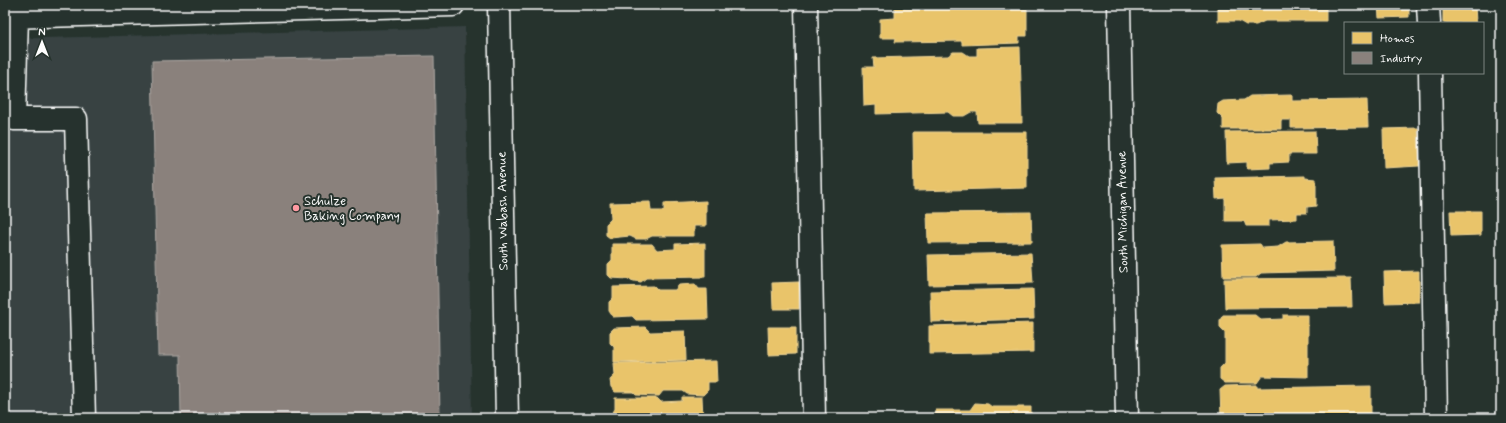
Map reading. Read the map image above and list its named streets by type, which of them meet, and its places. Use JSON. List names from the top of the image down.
{
  "streets": {
    "street": ["South Wabash Avenue", "South Michigan Avenue"]
  },
  "places": ["Schulze Baking Company"],
  "legend": ["Homes", "Industry"],
  "north": "top"
}
